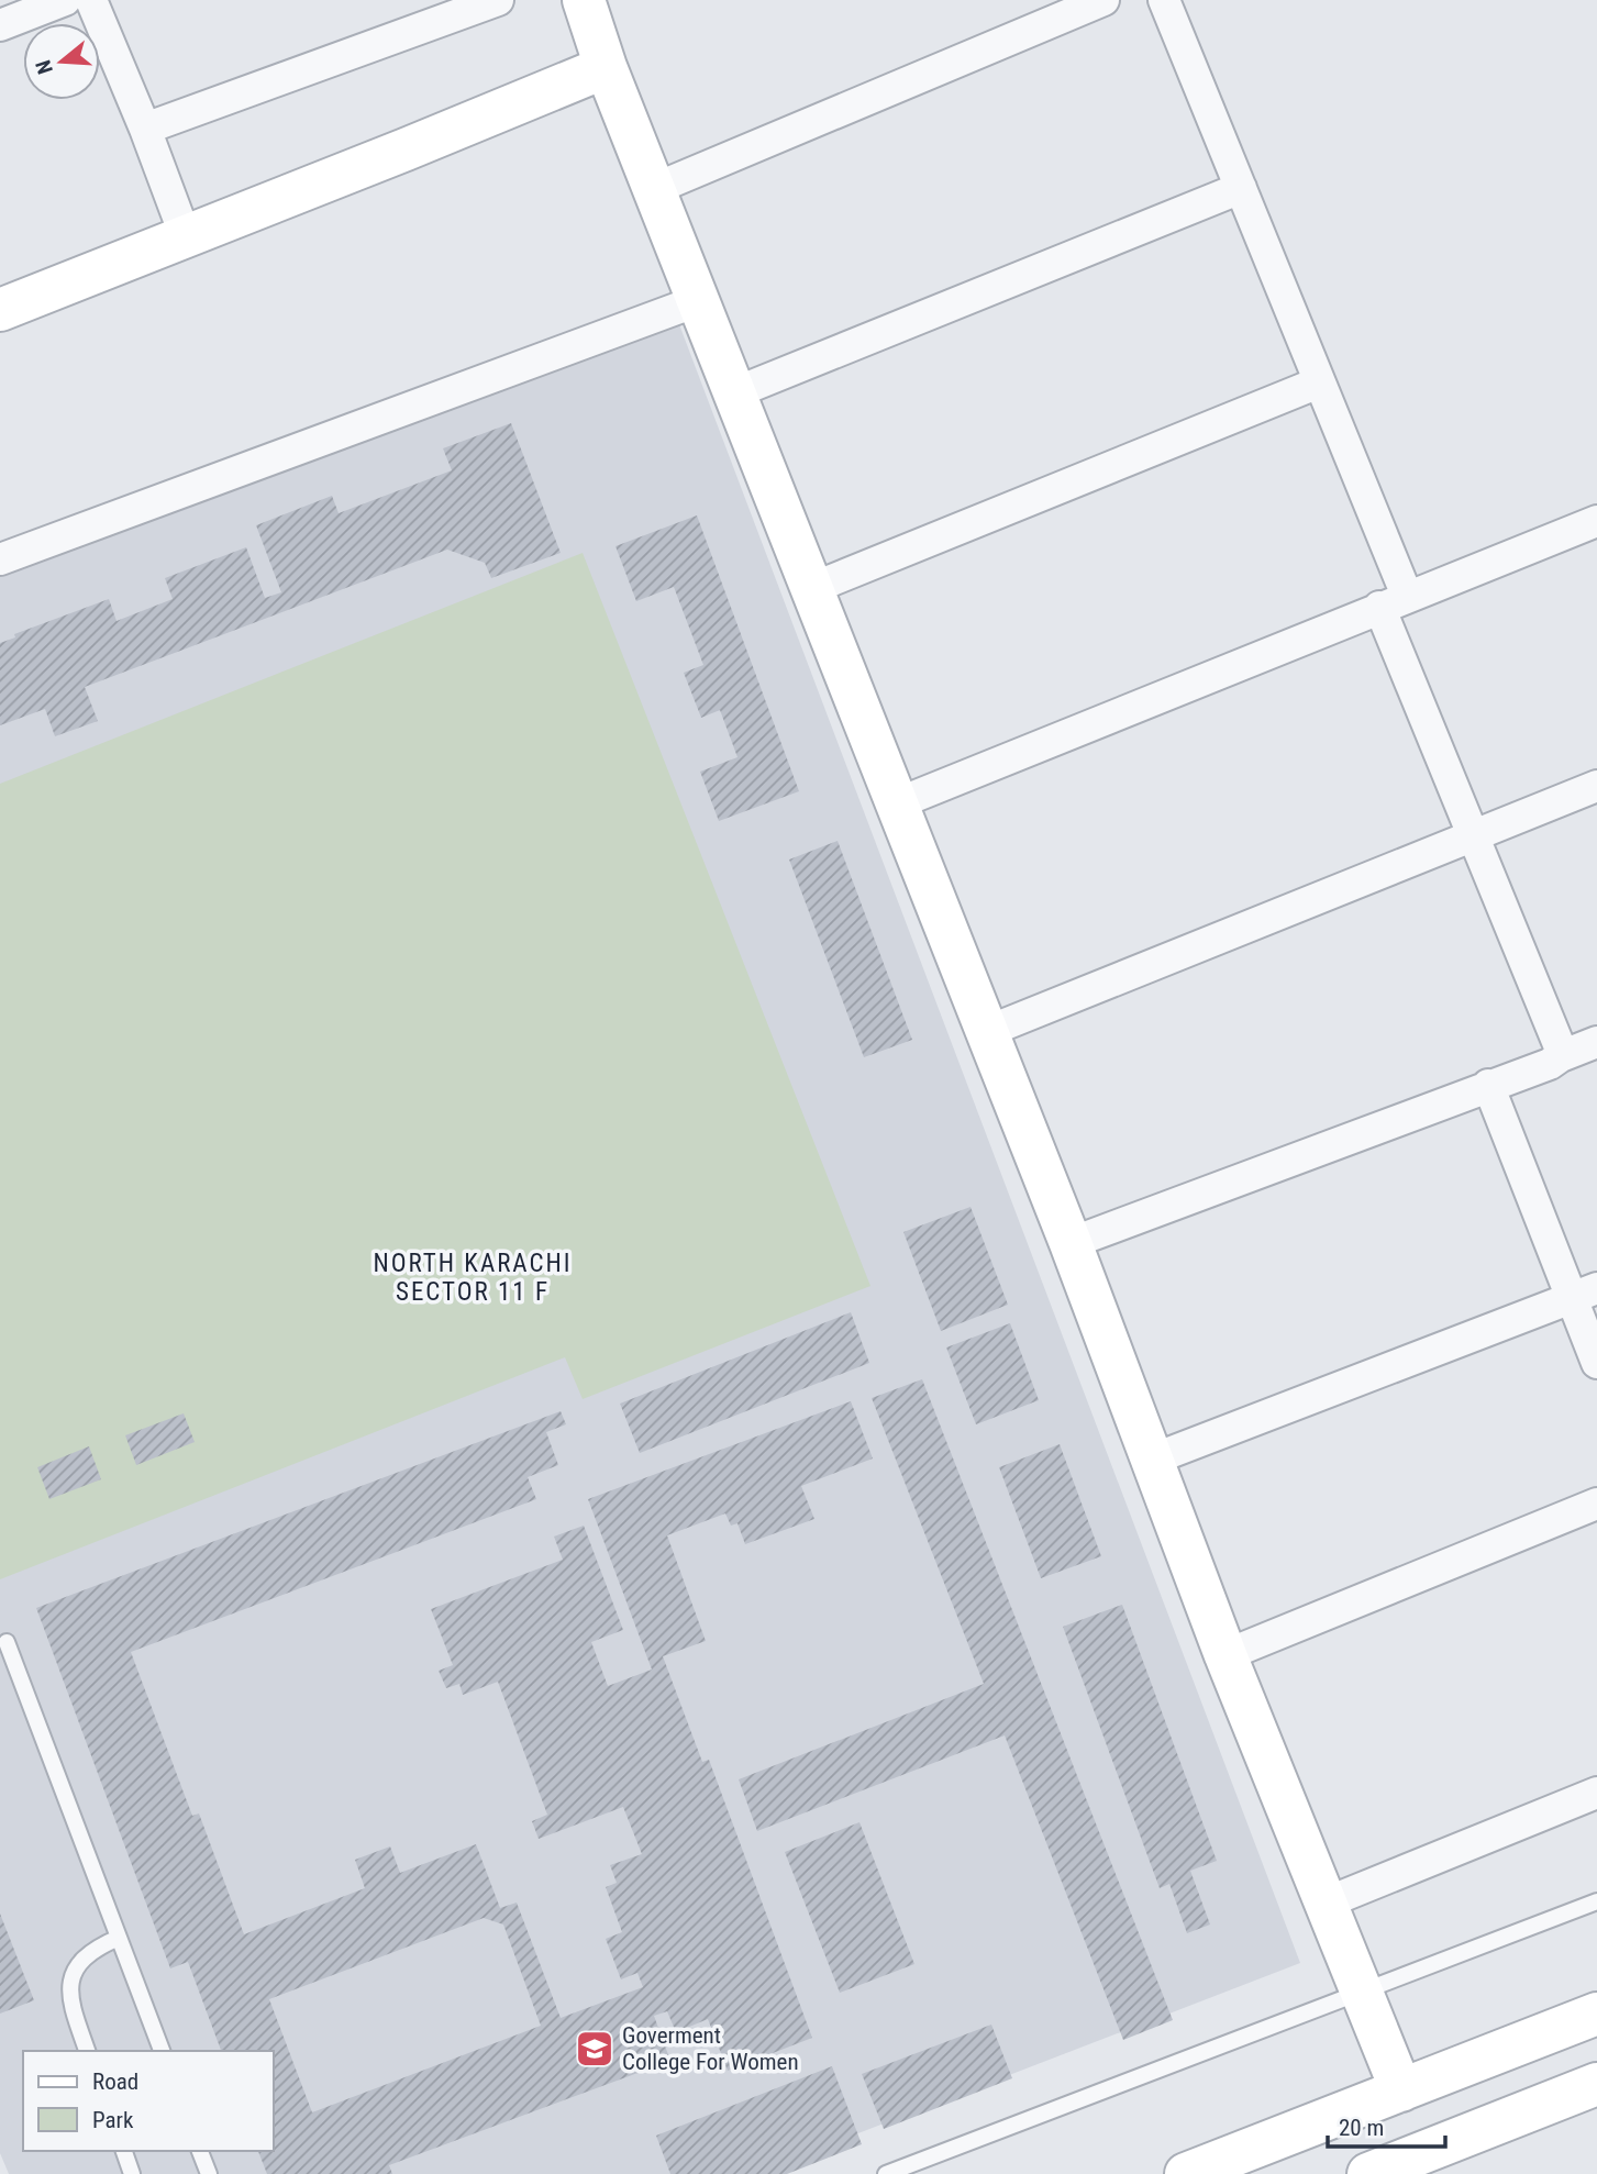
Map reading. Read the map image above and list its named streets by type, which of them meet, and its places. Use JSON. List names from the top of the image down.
{
  "districts": ["NORTH KARACHI SECTOR 11 F"],
  "places": {
    "school or university": ["Goverment College For Women"]
  },
  "legend": ["Road", "Park"],
  "scale_bar": "20 m",
  "north": "left"
}
